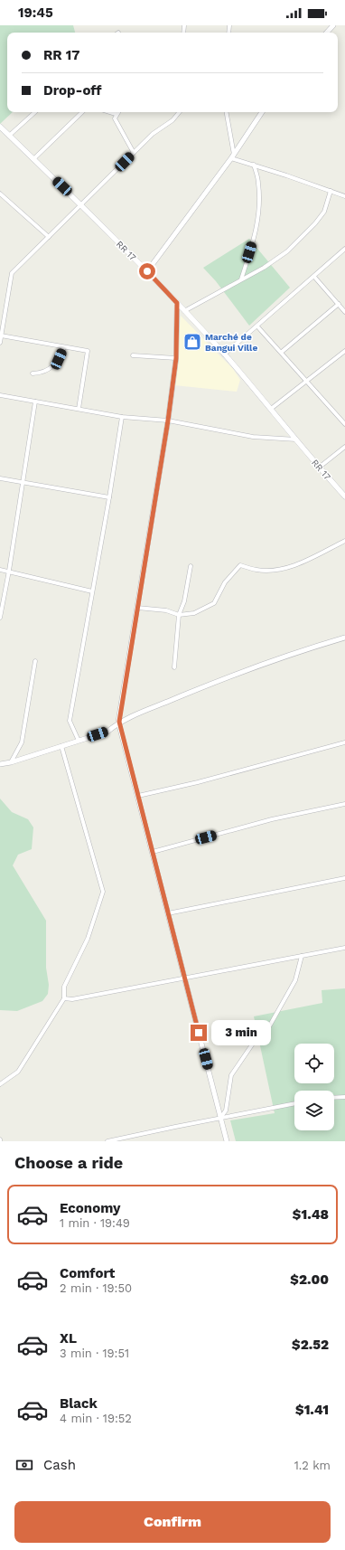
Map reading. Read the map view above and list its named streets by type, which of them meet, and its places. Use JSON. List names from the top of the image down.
{
  "streets": {
    "main road": ["RR 17"]
  },
  "places": {
    "shop": ["Marché de Bangui Ville"]
  },
  "page": {
    "status": "19:45",
    "banner": ["RR 17", "Drop-off"],
    "bubble": "3 min",
    "heading": "Choose a ride",
    "list": [
      {
        "name": "Economy",
        "note": "1 min · 19:49",
        "value": "$1.48"
      },
      {
        "name": "Comfort",
        "note": "2 min · 19:50",
        "value": "$2.00"
      },
      {
        "name": "XL",
        "note": "3 min · 19:51",
        "value": "$2.52"
      },
      {
        "name": "Black",
        "note": "4 min · 19:52",
        "value": "$1.41"
      }
    ],
    "pay": ["Cash", "1.2 km"],
    "buttons": "Confirm"
  }
}
